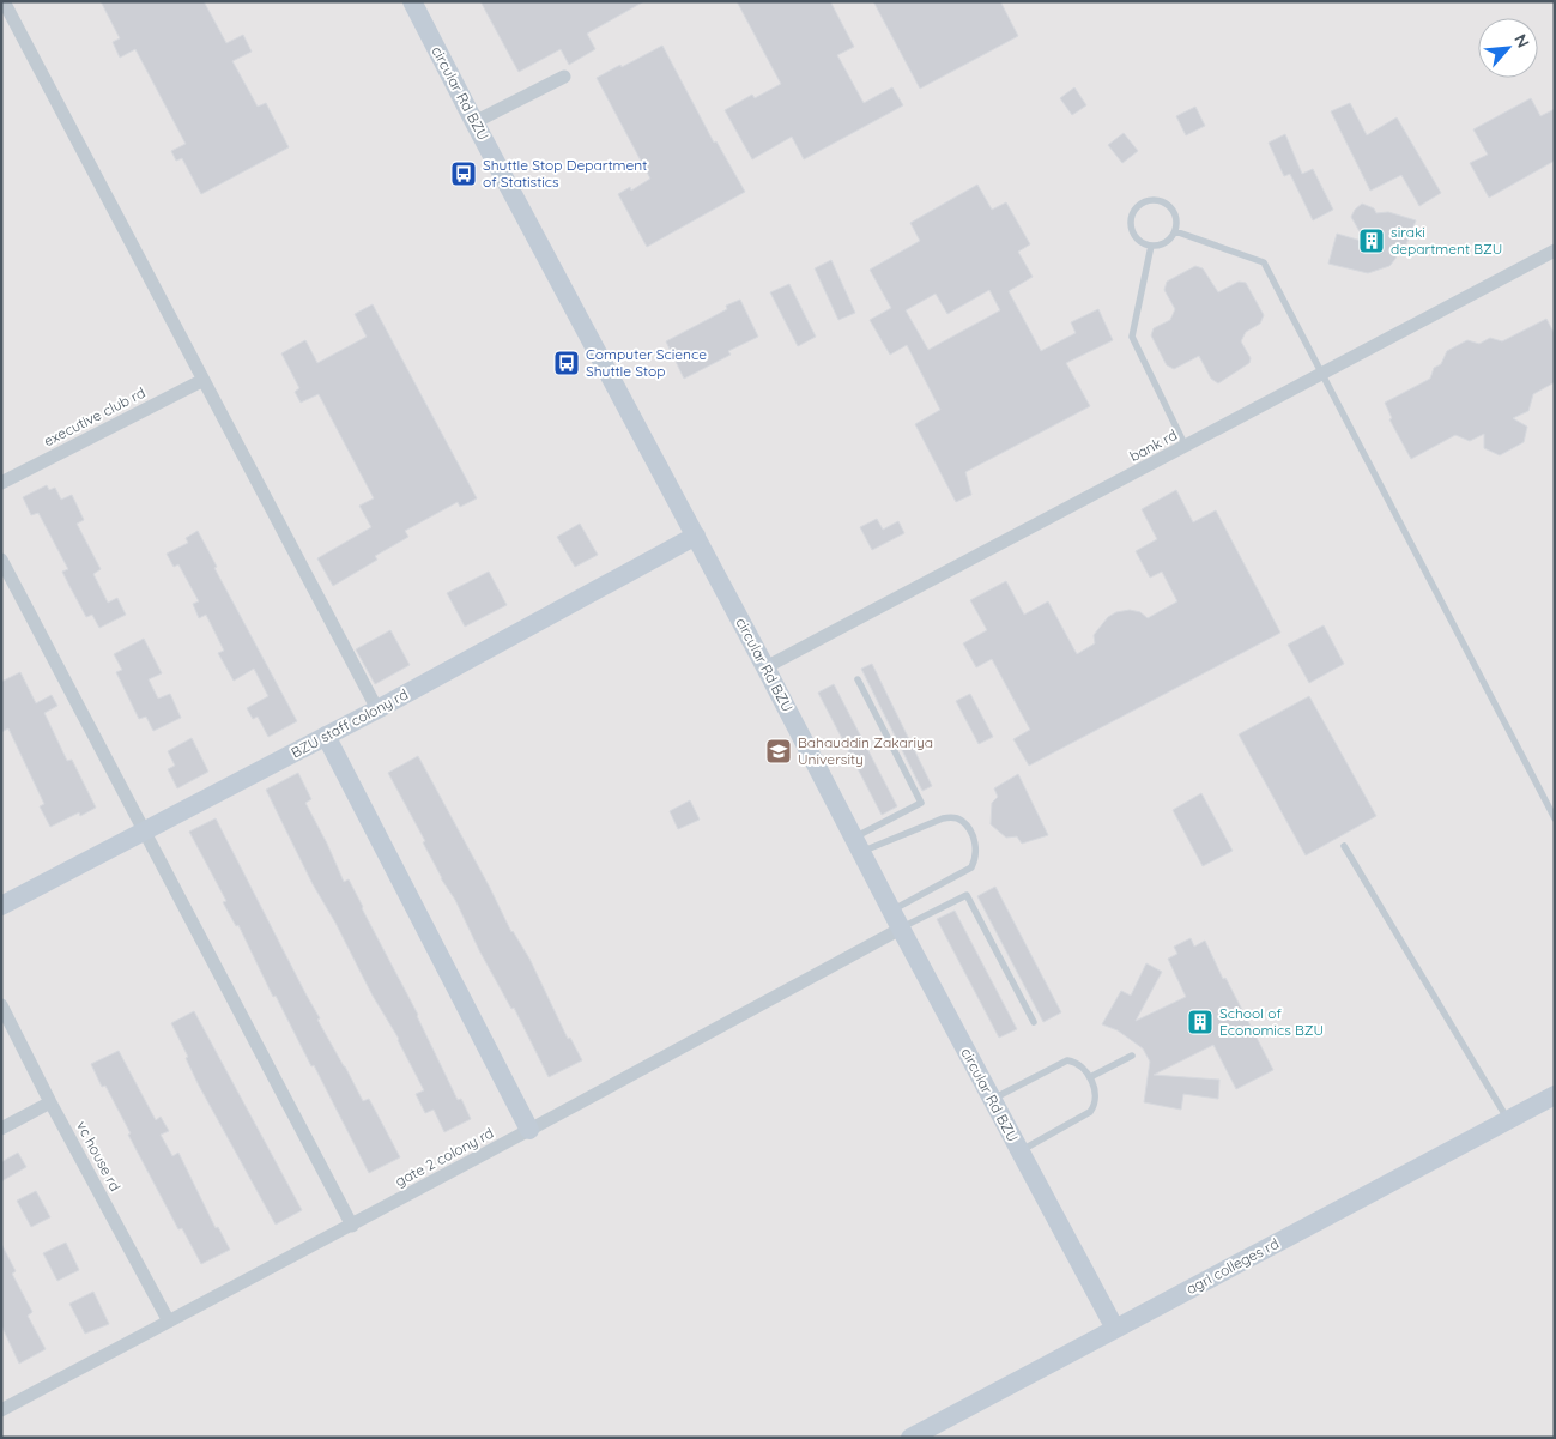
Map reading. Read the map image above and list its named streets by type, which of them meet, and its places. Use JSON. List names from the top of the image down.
{
  "streets": {
    "street": [
      "circular Rd BZU",
      "executive club rd",
      "bank rd",
      "BZU staff colony rd",
      "vc house rd",
      "gate 2 colony rd",
      "agri colleges rd"
    ]
  },
  "crossings": [
    ["circular Rd BZU", "bank rd"],
    ["circular Rd BZU", "BZU staff colony rd"],
    ["circular Rd BZU", "gate 2 colony rd"],
    ["circular Rd BZU", "agri colleges rd"],
    ["vc house rd", "gate 2 colony rd"]
  ],
  "places": {
    "bus stop": ["Shuttle Stop Department of Statistics", "Computer Science Shuttle Stop"],
    "building": ["siraki department BZU", "School of Economics BZU"],
    "school or university": ["Bahauddin Zakariya University"]
  },
  "north": "top right"
}
